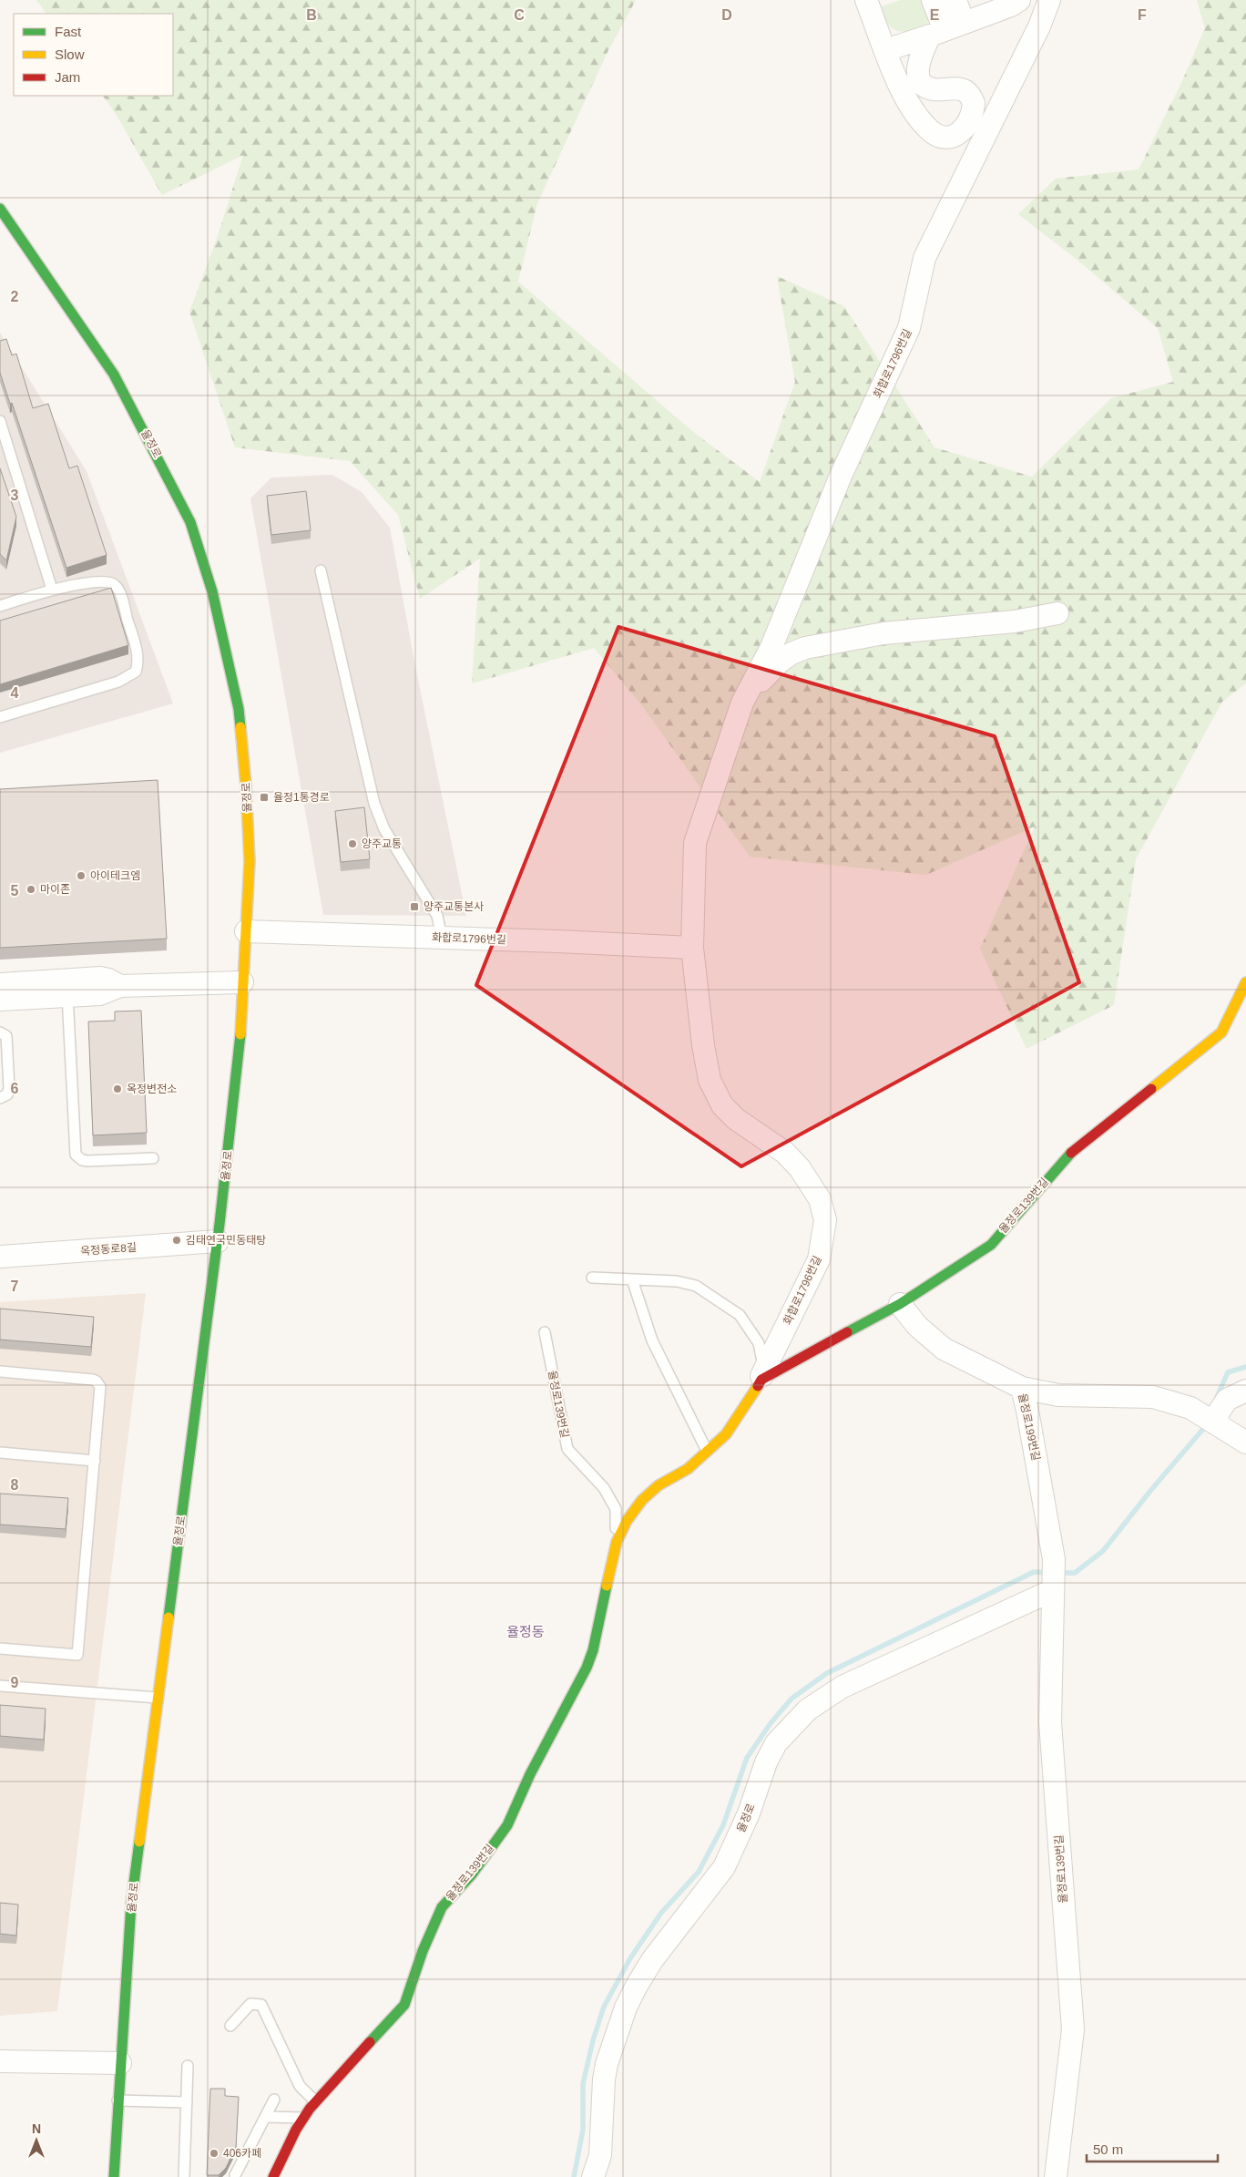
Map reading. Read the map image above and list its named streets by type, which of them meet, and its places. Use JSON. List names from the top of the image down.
{
  "streets": {
    "main road": ["율정로", "율정로139번길"],
    "street": ["화합로1796번길", "옥정동로8길", "율정로199번길"]
  },
  "crossings": [
    ["화합로1796번길", "율정로"],
    ["화합로1796번길", "율정로139번길"],
    ["율정로", "율정로139번길"],
    ["율정로", "옥정동로8길"],
    ["율정로139번길", "율정로199번길"]
  ],
  "districts": ["율정동"],
  "places": {
    "transit": ["율정1통경로", "양주교통본사"],
    "other": [
      "양주교통",
      "아이테크엠",
      "마이존",
      "옥정변전소",
      "김태연국민동태탕",
      "406카페"
    ]
  },
  "legend": ["Fast", "Slow", "Jam"],
  "scale_bar": "50 m",
  "north": "top",
  "grid": {
    "columns": [
      "B",
      "C",
      "D",
      "E",
      "F"
    ],
    "rows": [
      "2",
      "3",
      "4",
      "5",
      "6",
      "7",
      "8",
      "9"
    ]
  }
}
